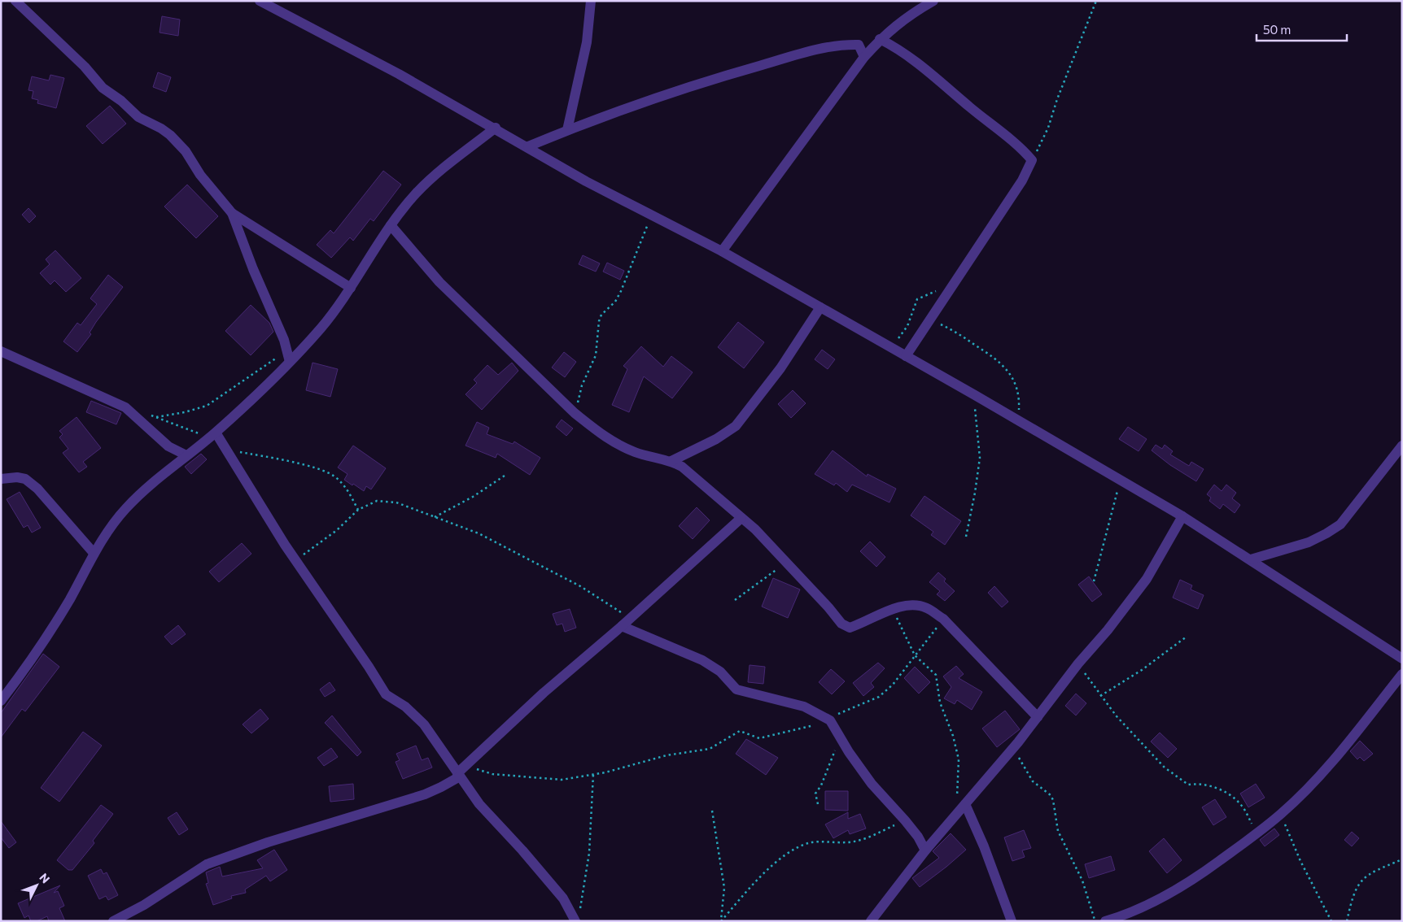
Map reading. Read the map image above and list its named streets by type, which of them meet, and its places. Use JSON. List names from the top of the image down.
{
  "scale_bar": "50 m",
  "north": "top right"
}
